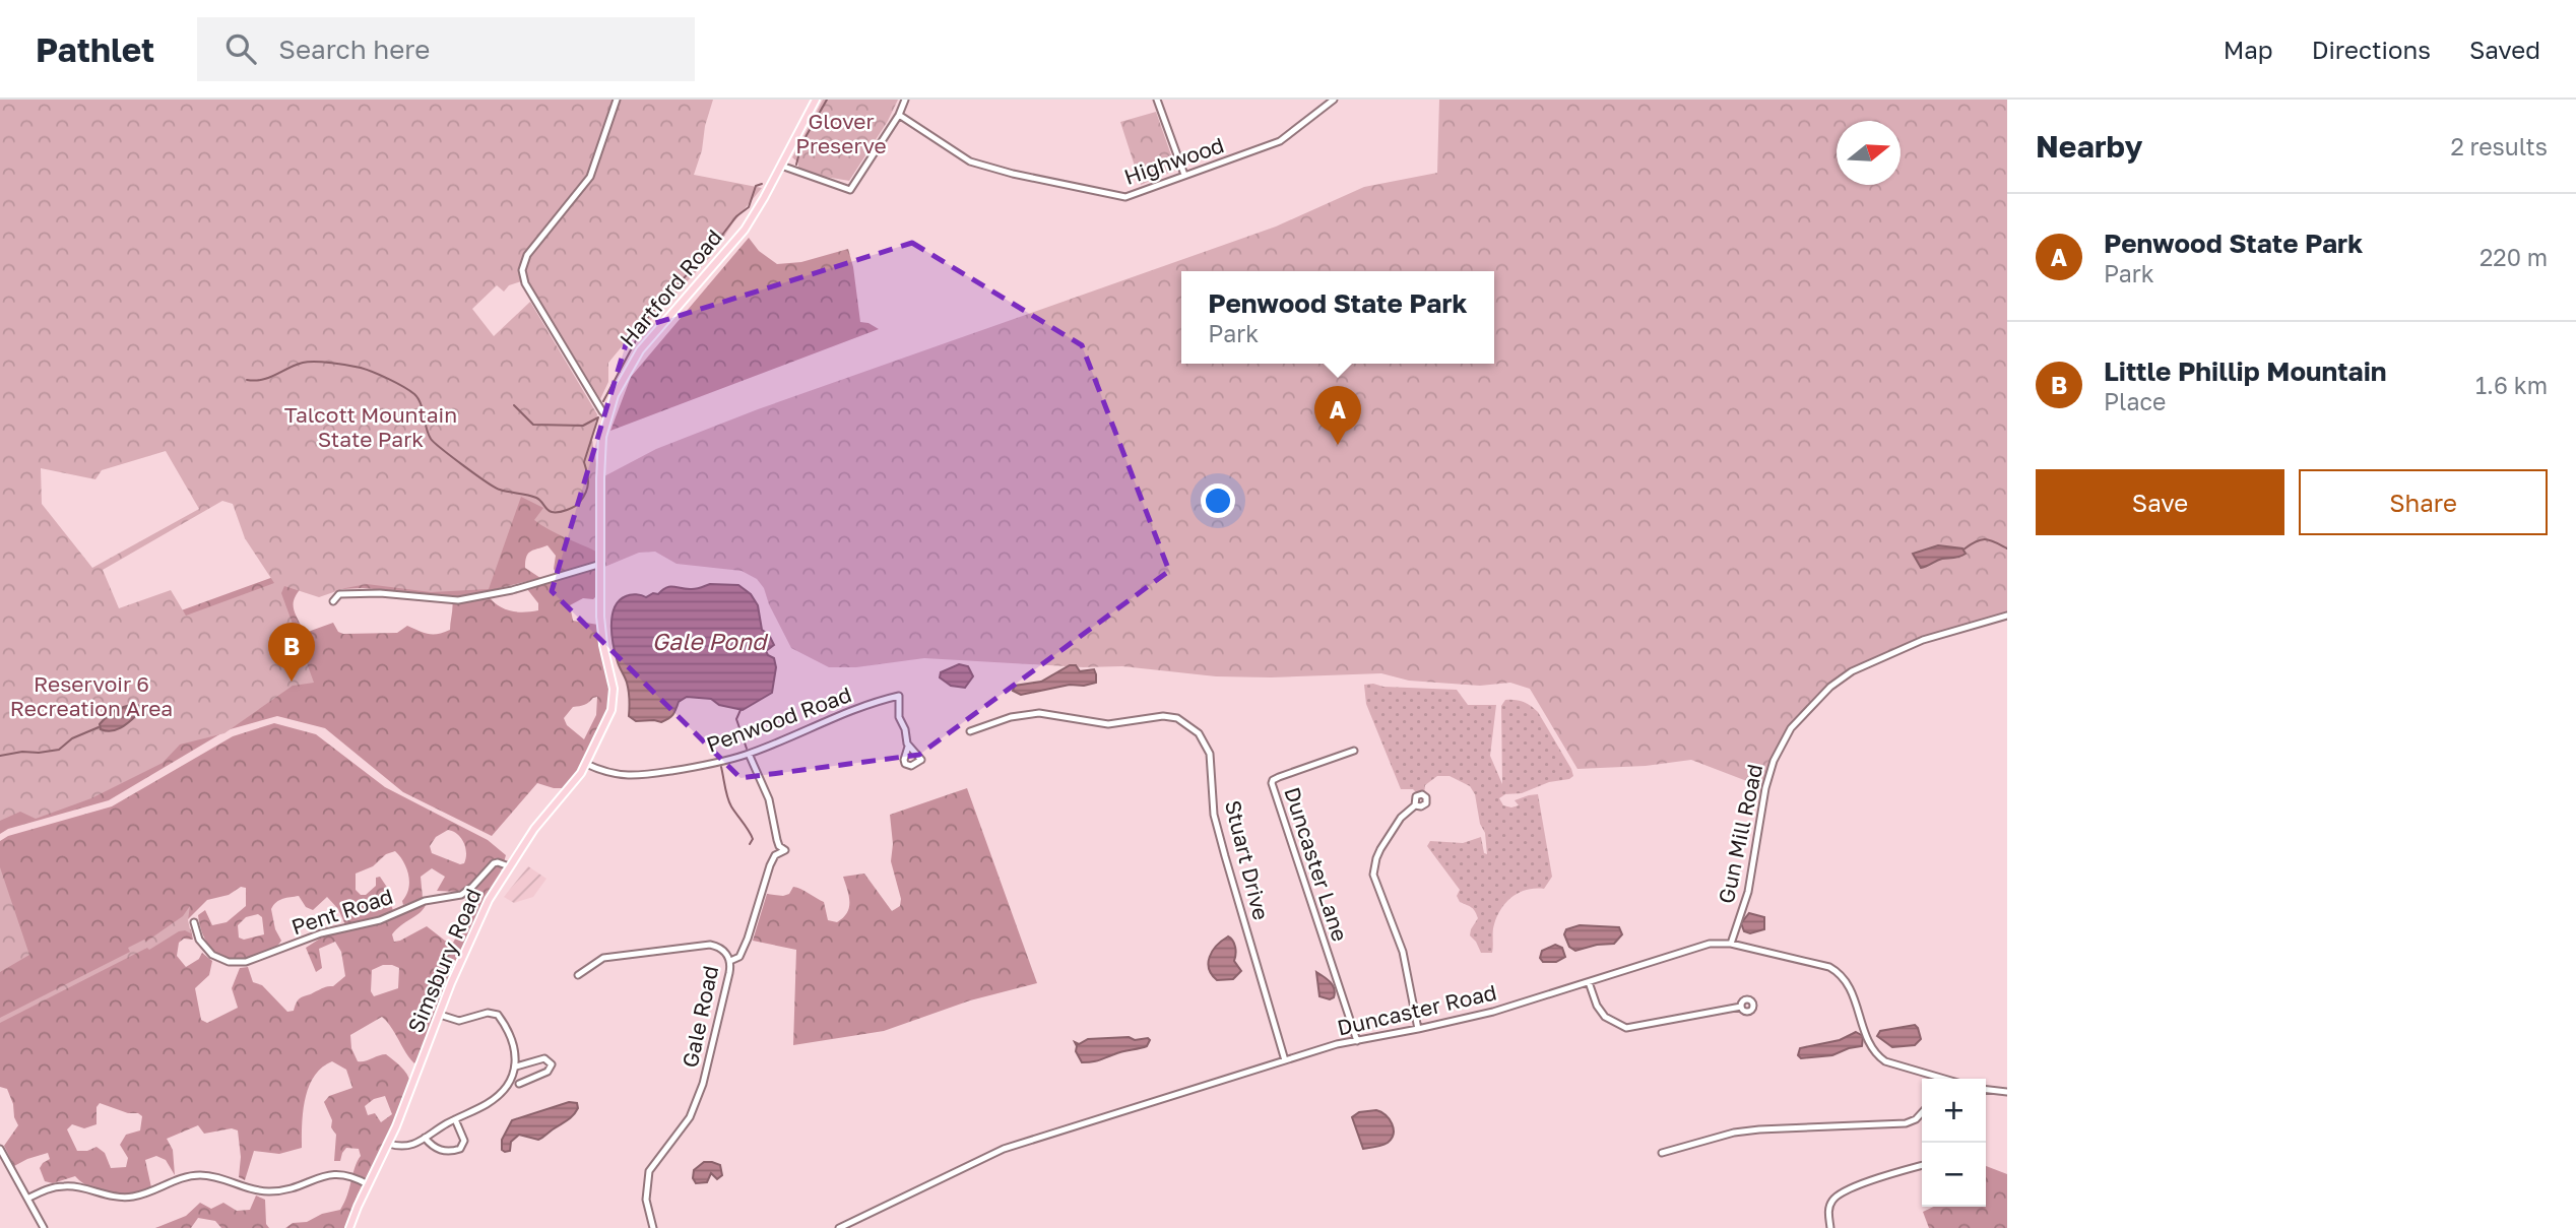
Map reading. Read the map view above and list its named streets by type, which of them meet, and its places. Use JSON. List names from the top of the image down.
{
  "streets": {
    "main road": ["Hartford Road", "Simsbury Road"],
    "street": [
      "Highwood",
      "Penwood Road",
      "Gun Mill Road",
      "Stuart Drive",
      "Duncaster Lane",
      "Pent Road",
      "Duncaster Road",
      "Gale Road"
    ]
  },
  "crossings": [
    ["Hartford Road", "Simsbury Road"],
    ["Penwood Road", "Simsbury Road"],
    ["Gun Mill Road", "Duncaster Road"],
    ["Stuart Drive", "Duncaster Road"],
    ["Duncaster Lane", "Duncaster Road"],
    ["Pent Road", "Simsbury Road"]
  ],
  "water": ["Gale Pond"],
  "parks": ["Glover Preserve", "Talcott Mountain State Park", "Reservoir 6 Recreation Area"],
  "north": "right",
  "page": {
    "header": "Pathlet",
    "search": "Search here",
    "nav": ["Map", "Directions", "Saved"],
    "heading": ["Nearby", "2 results"],
    "list": [
      {
        "mark": "A",
        "name": "Penwood State Park",
        "note": "Park",
        "value": "220 m"
      },
      {
        "mark": "B",
        "name": "Little Phillip Mountain",
        "note": "Place",
        "value": "1.6 km"
      }
    ],
    "popup": ["Penwood State Park", "Park"],
    "pins": ["A", "B"],
    "buttons": ["Save", "Share"],
    "map_buttons": ["+", "−"]
  }
}
